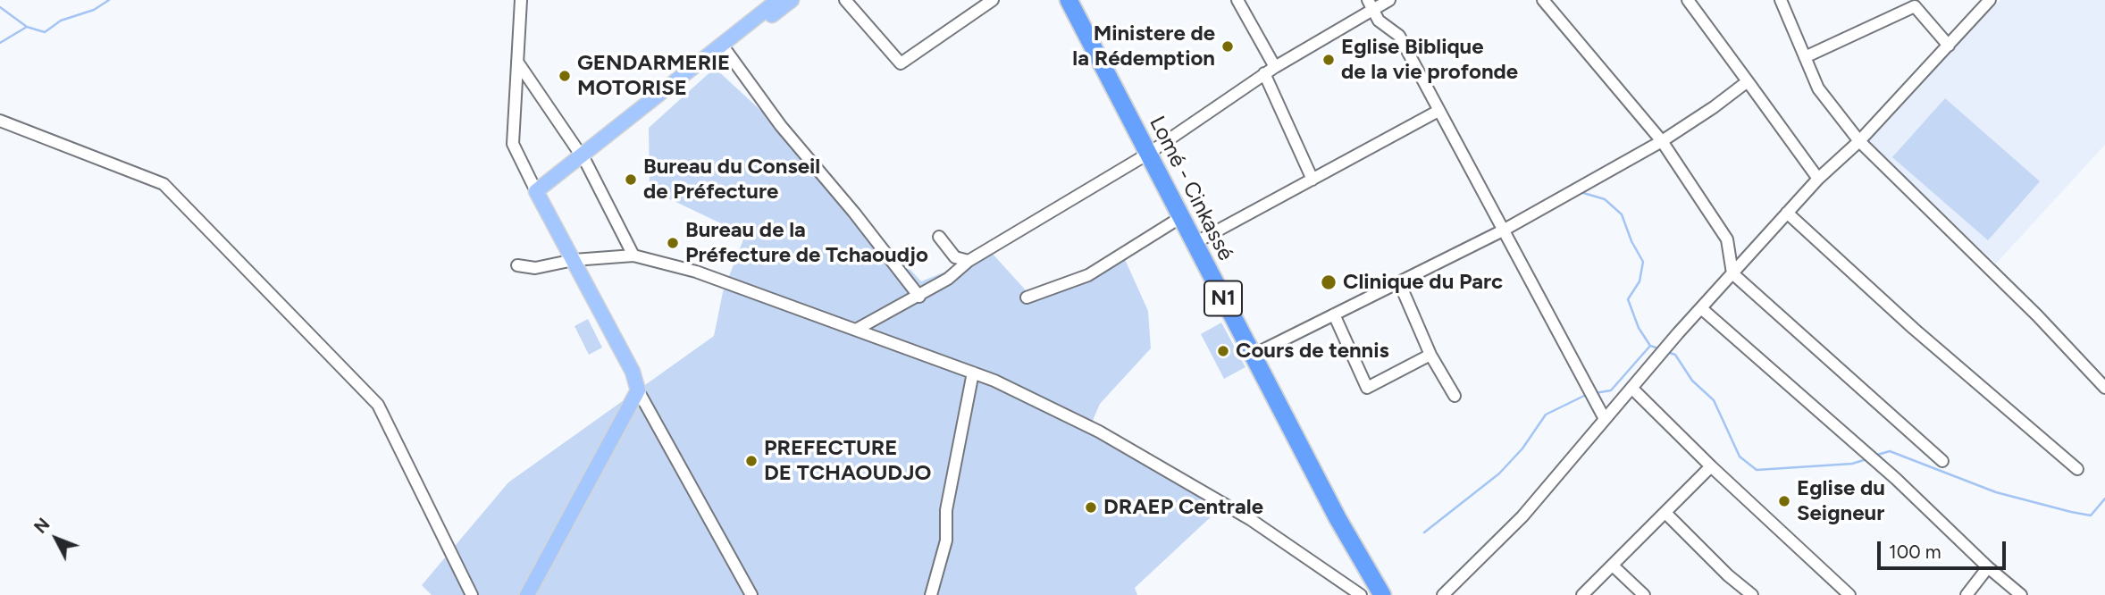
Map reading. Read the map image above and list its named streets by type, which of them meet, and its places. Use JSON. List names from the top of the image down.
{
  "streets": {
    "highway": ["Lomé - Cinkassé", "N1"]
  },
  "places": [
    "Ministere de la Rédemption",
    "Eglise Biblique de la vie profonde",
    "GENDARMERIE MOTORISE",
    "Bureau du Conseil de Préfecture",
    "Bureau de la Préfecture de Tchaoudjo",
    "Clinique du Parc",
    "Cours de tennis",
    "PREFECTURE DE TCHAOUDJO",
    "Eglise du Seigneur",
    "DRAEP Centrale"
  ],
  "scale_bar": "100 m",
  "north": "top left"
}
